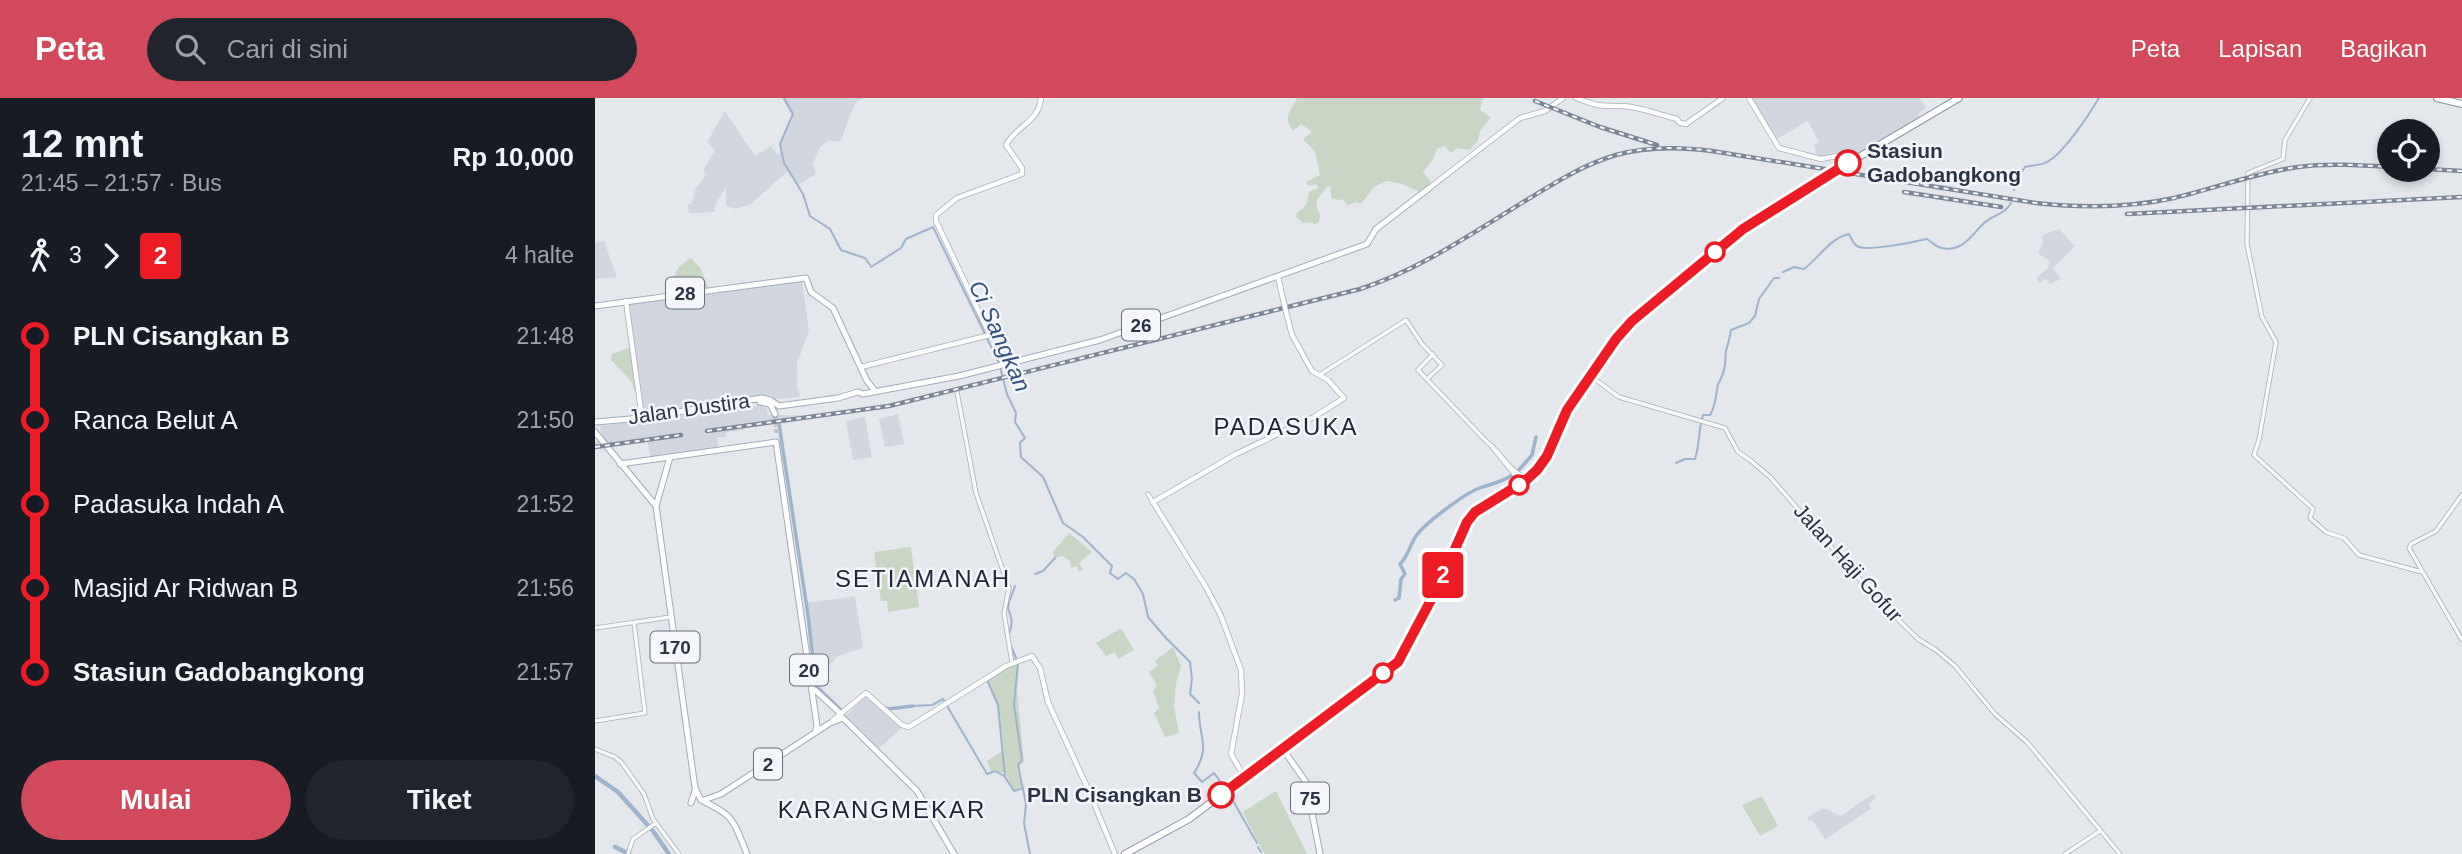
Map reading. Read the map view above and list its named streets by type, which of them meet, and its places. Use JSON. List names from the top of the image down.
{
  "streets": {
    "main road": [
      "28",
      "26",
      "Jalan Dustira",
      "170",
      "20",
      "2",
      "75"
    ],
    "street": ["Jalan Haji Gofur"]
  },
  "crossings": [
    ["26", "Jalan Dustira"],
    ["170", "2"],
    ["20", "2"]
  ],
  "districts": ["PADASUKA", "SETIAMANAH", "KARANGMEKAR"],
  "water": ["Ci Sangkan"],
  "places": ["Stasiun Gadobangkong", "PLN Cisangkan B"],
  "lines": ["bus line 2"],
  "page": {
    "header": "Peta",
    "search": "Cari di sini",
    "nav": ["Peta", "Lapisan", "Bagikan"],
    "heading": ["12 mnt", "21:45 – 21:57 · Bus", "Rp 10,000"],
    "on_map": "2",
    "legs": ["3", "2", "4 halte"],
    "list": [
      {
        "name": "PLN Cisangkan B",
        "value": "21:48"
      },
      {
        "name": "Ranca Belut A",
        "value": "21:50"
      },
      {
        "name": "Padasuka Indah A",
        "value": "21:52"
      },
      {
        "name": "Masjid Ar Ridwan B",
        "value": "21:56"
      },
      {
        "name": "Stasiun Gadobangkong",
        "value": "21:57"
      }
    ],
    "buttons": ["Mulai", "Tiket"]
  }
}
